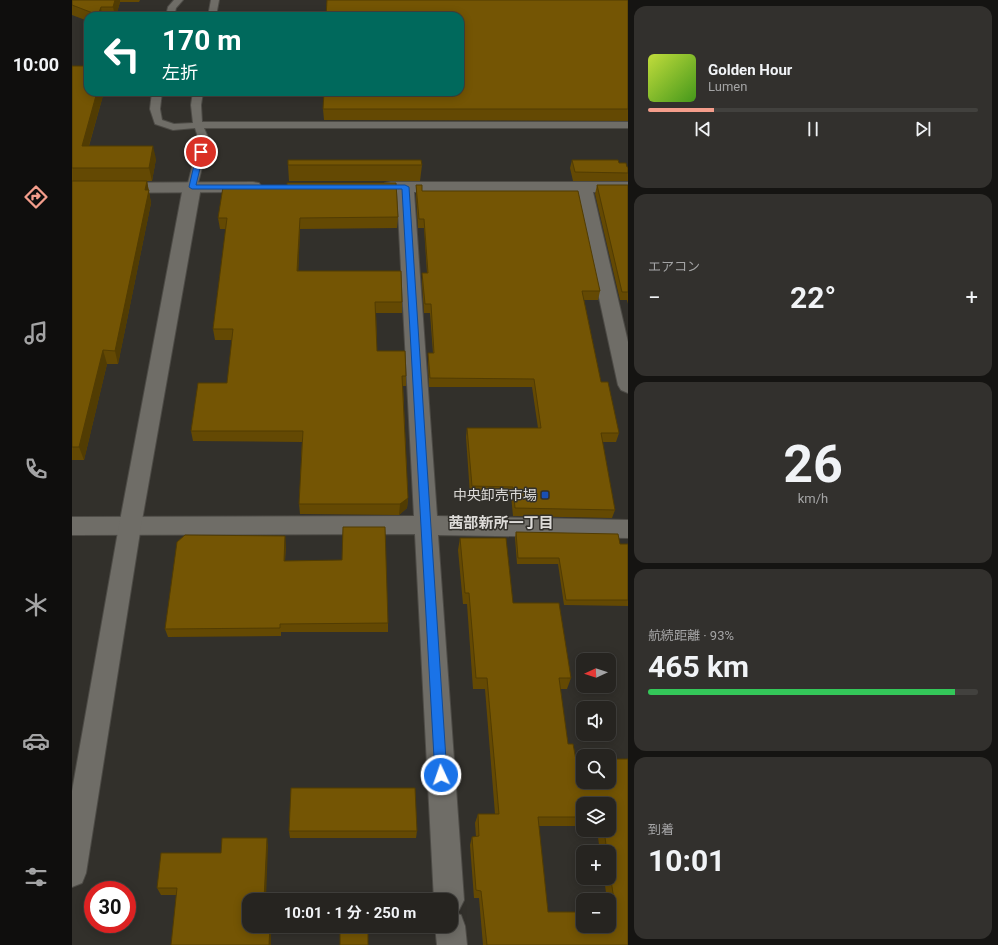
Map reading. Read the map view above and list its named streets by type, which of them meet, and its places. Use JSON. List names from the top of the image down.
{
  "districts": ["茜部新所一丁目"],
  "places": {
    "transit": ["中央卸売市場"]
  },
  "north": "left",
  "page": {
    "tabs": "10:00",
    "turn": ["170 m", "左折"],
    "song": ["Golden Hour", "Lumen"],
    "tile": [
      "エアコン",
      ["26", "km/h"],
      ["航続距離 · 93%", "465 km"],
      ["到着", "10:01"]
    ],
    "heat": ["−", "22°", "+"],
    "map_buttons": ["+", "−"],
    "limit": "30",
    "trip": "10:01 · 1 分 · 250 m"
  }
}
